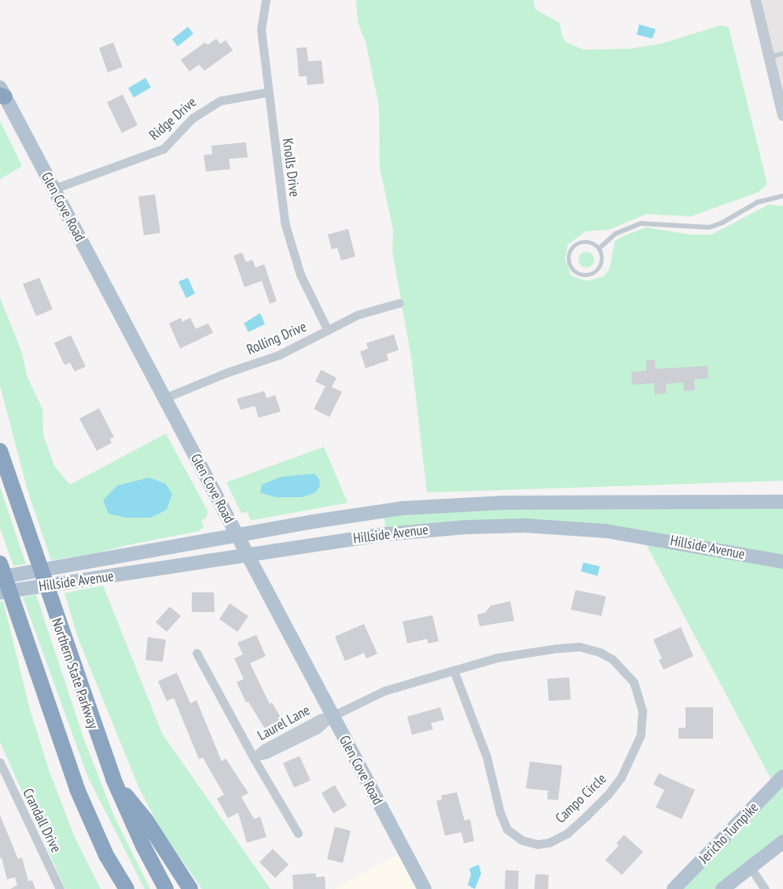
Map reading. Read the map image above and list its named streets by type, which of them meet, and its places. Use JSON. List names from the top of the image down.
{
  "streets": {
    "highway": ["Northern State Parkway"],
    "main road": ["Glen Cove Road", "Hillside Avenue", "Jericho Turnpike"],
    "street": [
      "Ridge Drive",
      "Knolls Drive",
      "Rolling Drive",
      "Laurel Lane",
      "Campo Circle",
      "Crandall Drive"
    ]
  },
  "crossings": [
    ["Ridge Drive", "Knolls Drive"],
    ["Ridge Drive", "Glen Cove Road"],
    ["Knolls Drive", "Rolling Drive"],
    ["Glen Cove Road", "Rolling Drive"],
    ["Glen Cove Road", "Hillside Avenue"],
    ["Glen Cove Road", "Laurel Lane"],
    ["Glen Cove Road", "Campo Circle"],
    ["Laurel Lane", "Campo Circle"]
  ]
}
